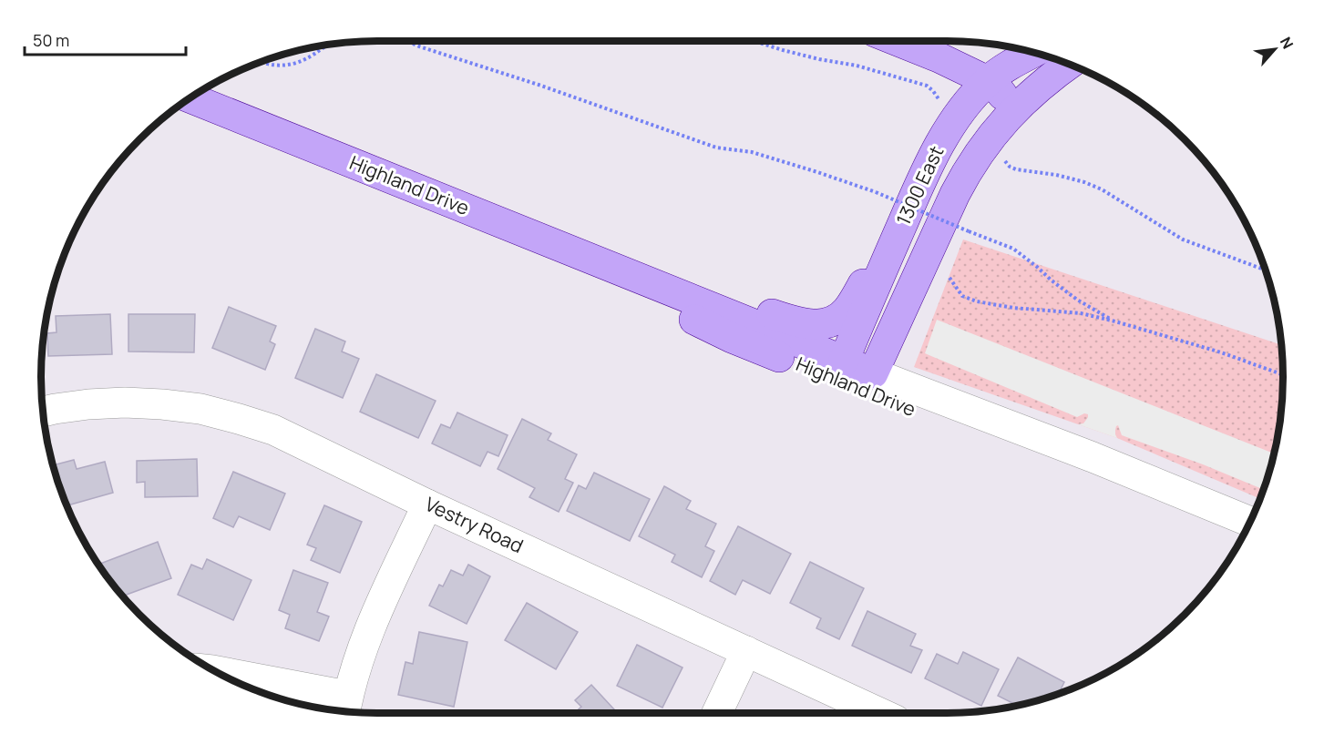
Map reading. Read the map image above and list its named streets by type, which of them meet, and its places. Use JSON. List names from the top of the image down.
{
  "streets": {
    "main road": ["Highland Drive", "1300 East"],
    "street": ["Vestry Road"]
  },
  "crossings": [
    ["Highland Drive", "1300 East"]
  ],
  "scale_bar": "50 m",
  "north": "top right"
}
